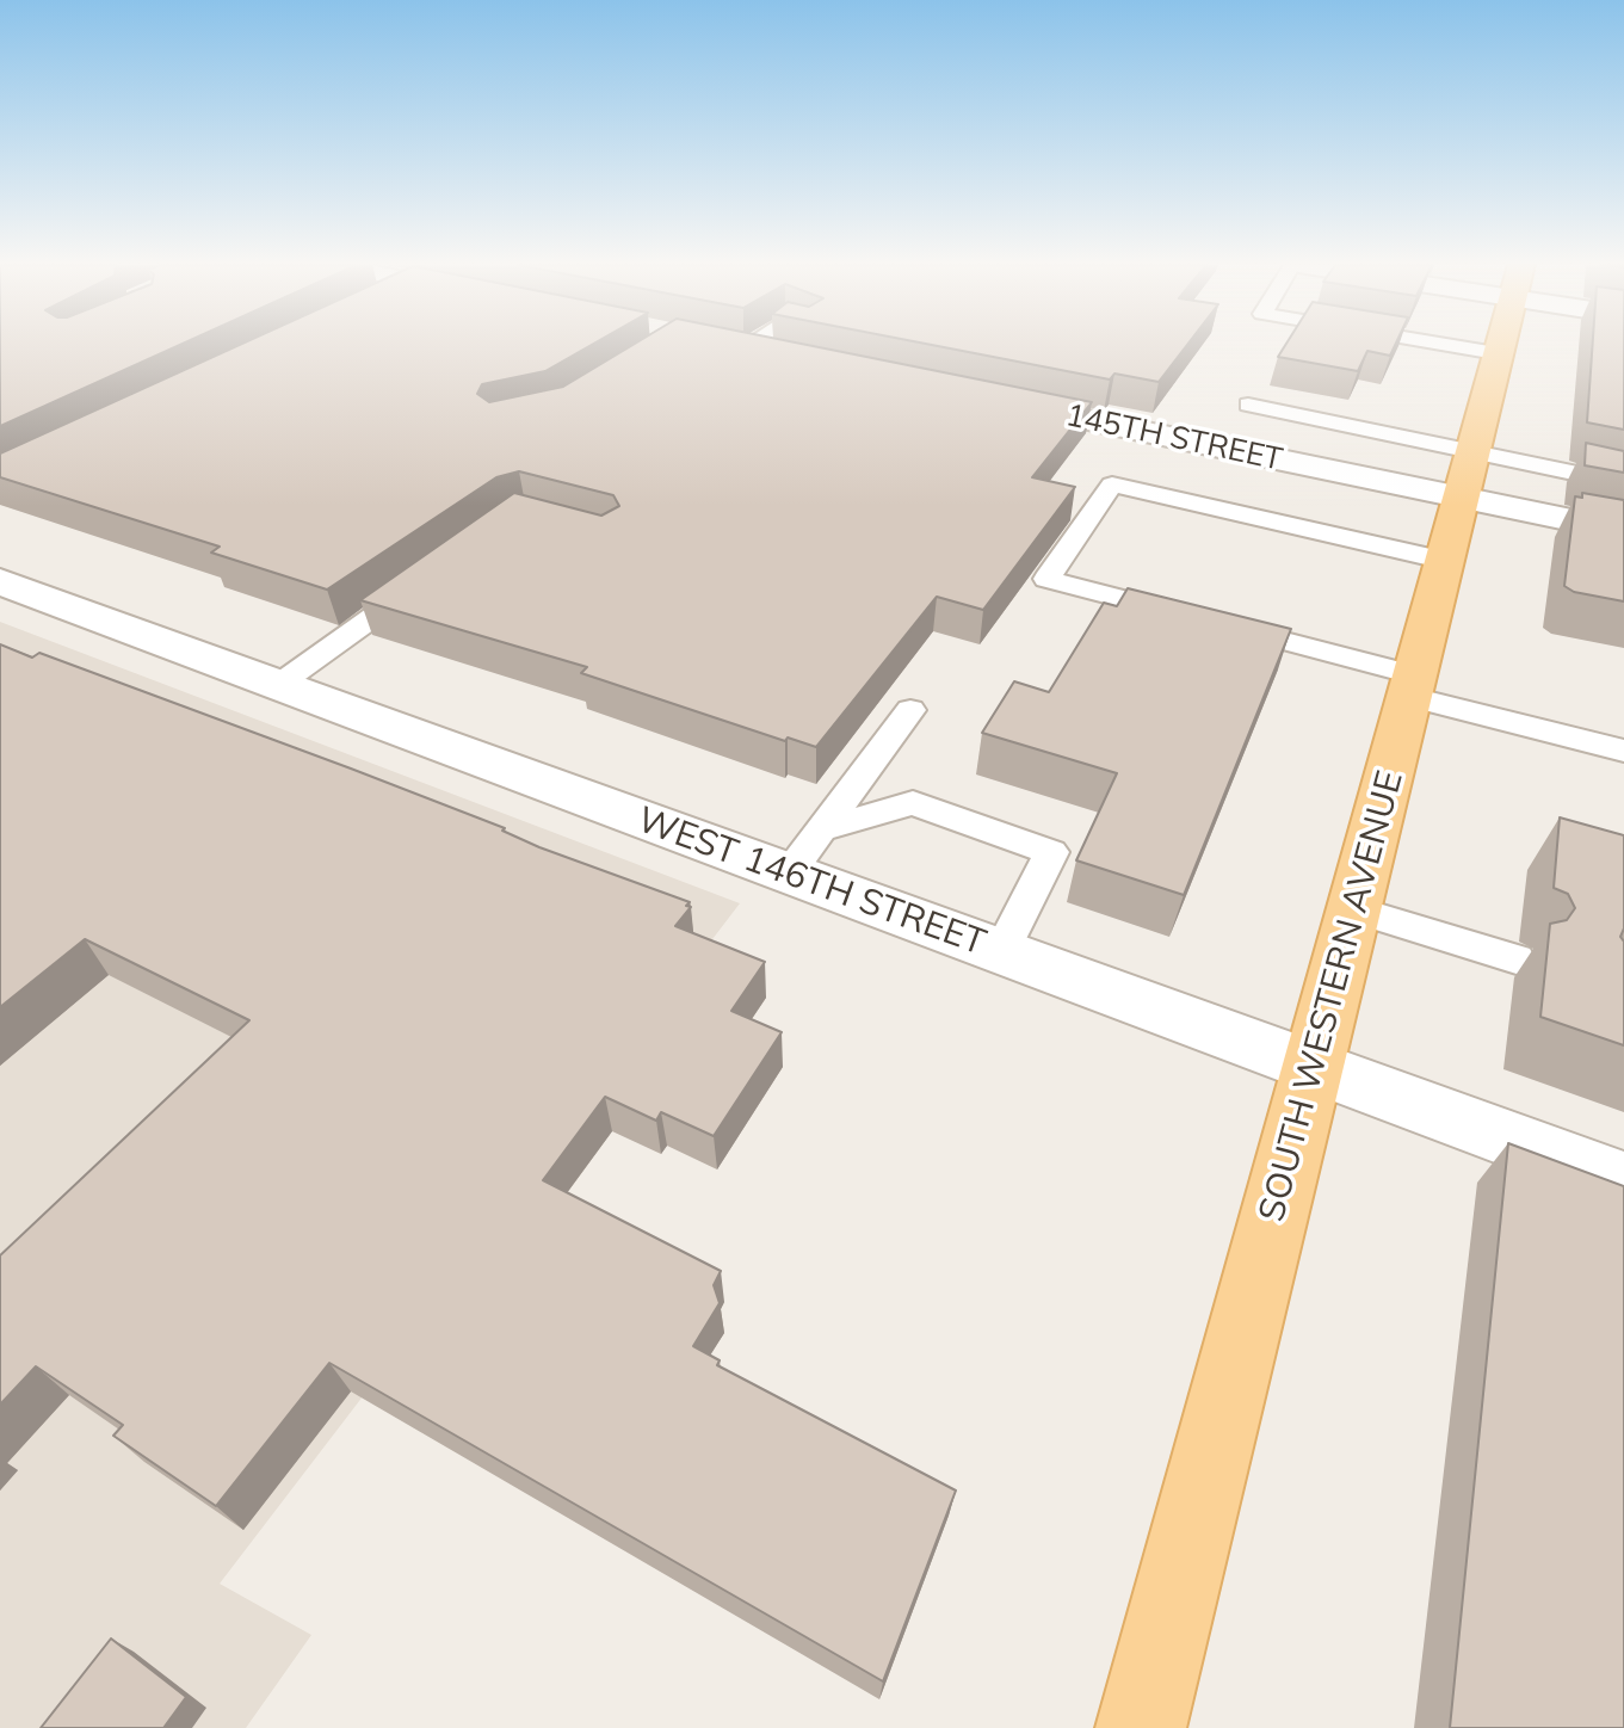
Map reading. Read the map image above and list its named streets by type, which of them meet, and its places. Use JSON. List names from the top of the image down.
{
  "streets": {
    "main road": ["SOUTH WESTERN AVENUE"],
    "street": ["145TH STREET", "WEST 146TH STREET"]
  },
  "crossings": [
    ["145TH STREET", "SOUTH WESTERN AVENUE"],
    ["WEST 146TH STREET", "SOUTH WESTERN AVENUE"]
  ]
}
